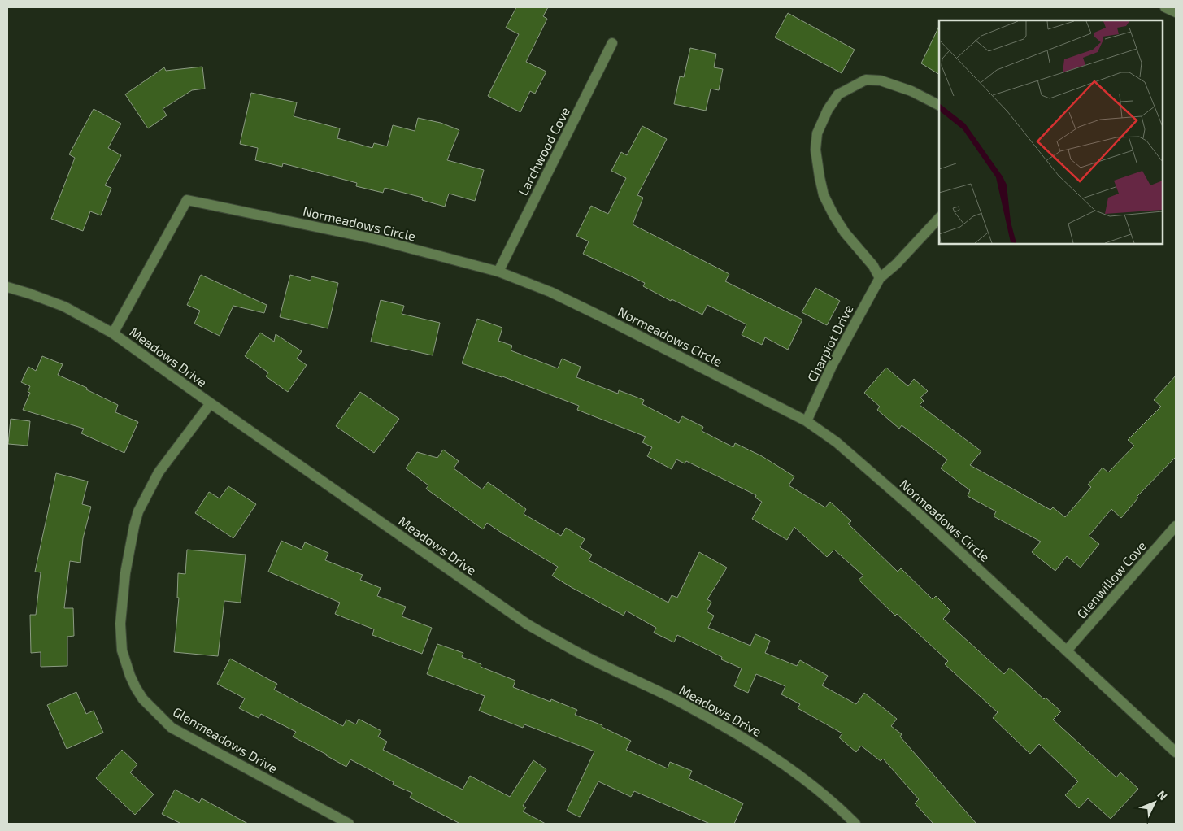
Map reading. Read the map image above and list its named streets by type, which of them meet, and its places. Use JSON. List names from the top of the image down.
{
  "streets": {
    "street": [
      "Larchwood Cove",
      "Normeadows Circle",
      "Charpiot Drive",
      "Meadows Drive",
      "Glenwillow Cove",
      "Glenmeadows Drive"
    ]
  },
  "crossings": [
    ["Larchwood Cove", "Normeadows Circle"],
    ["Normeadows Circle", "Charpiot Drive"],
    ["Normeadows Circle", "Meadows Drive"],
    ["Normeadows Circle", "Glenwillow Cove"],
    ["Meadows Drive", "Glenmeadows Drive"]
  ],
  "north": "top right"
}
